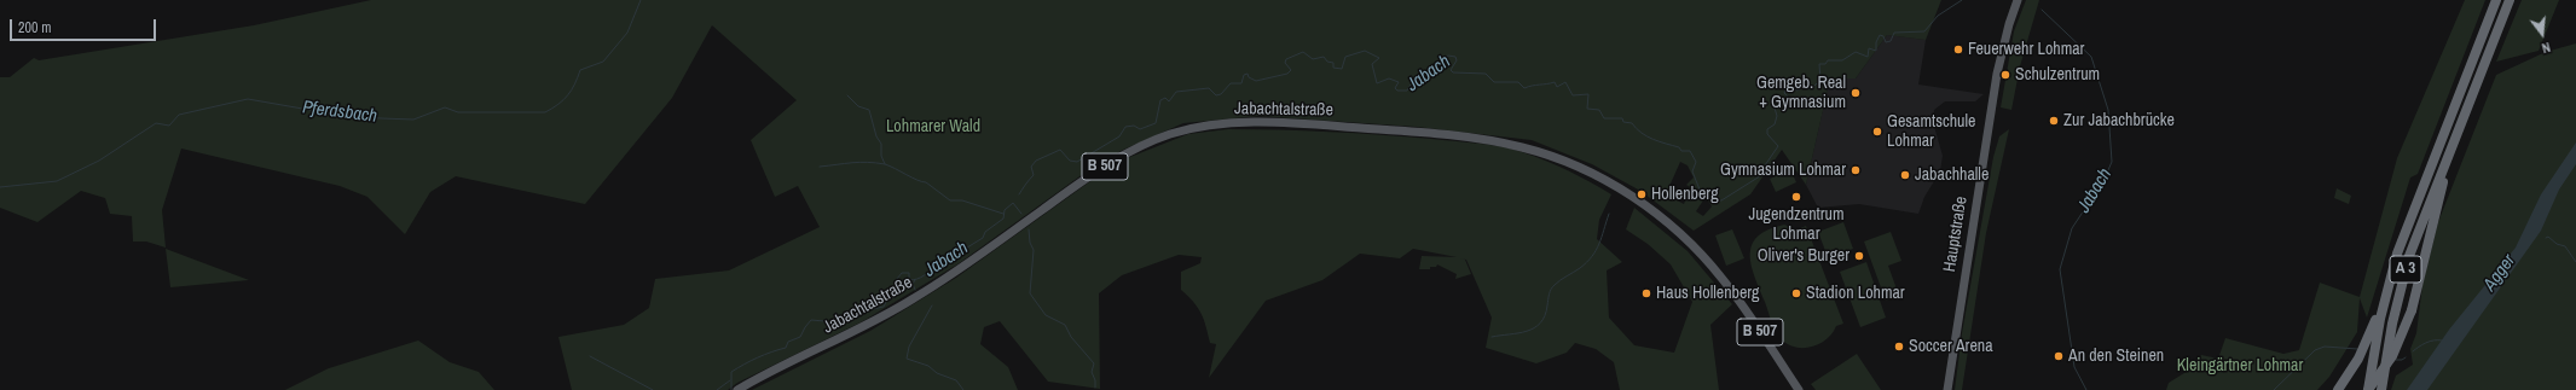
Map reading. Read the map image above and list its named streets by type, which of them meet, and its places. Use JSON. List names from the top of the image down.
{
  "streets": {
    "highway": ["A 3"],
    "main road": ["Jabachtalstraße", "B 507", "Hauptstraße"]
  },
  "water": ["Jabach", "Pferdsbach", "Agger"],
  "parks": ["Lohmarer Wald", "Kleingärtner Lohmar"],
  "places": [
    "Feuerwehr Lohmar",
    "Schulzentrum",
    "Gemgeb. Real + Gymnasium",
    "Zur Jabachbrücke",
    "Gesamtschule Lohmar",
    "Gymnasium Lohmar",
    "Jabachhalle",
    "Hollenberg",
    "Jugendzentrum Lohmar",
    "Oliver's Burger",
    "Haus Hollenberg",
    "Stadion Lohmar",
    "Soccer Arena",
    "An den Steinen"
  ],
  "scale_bar": "200 m",
  "north": "bottom"
}
